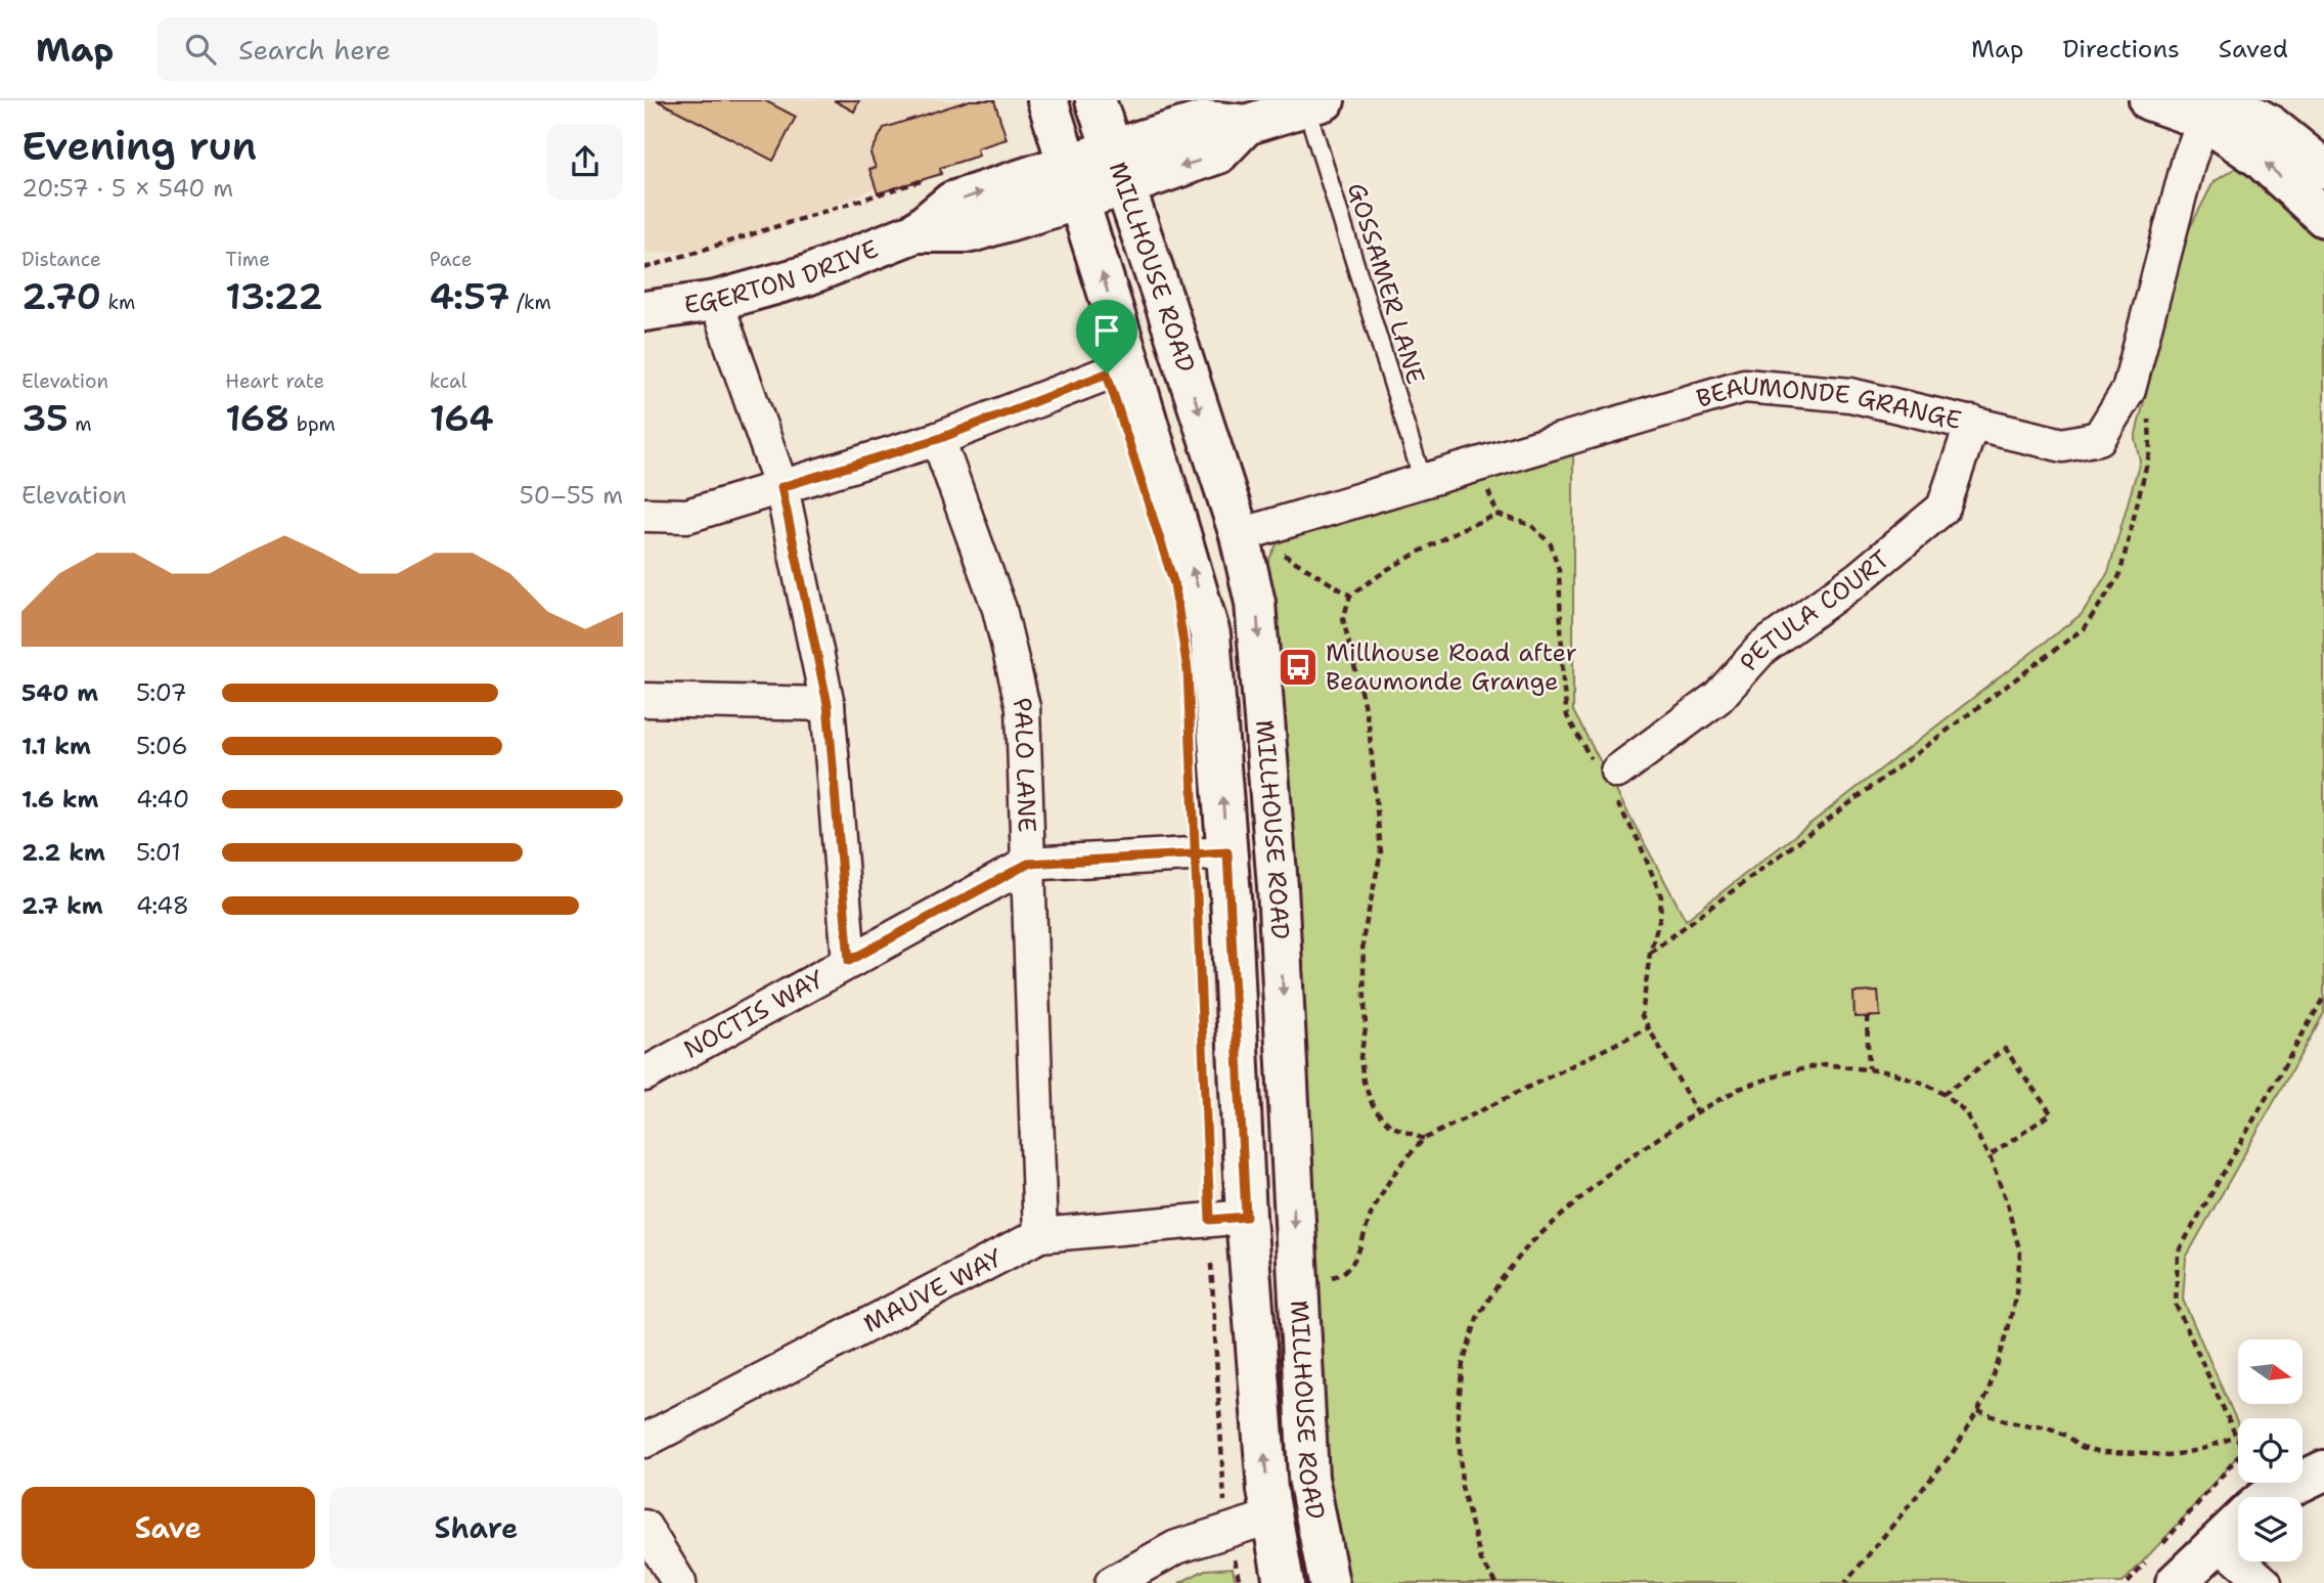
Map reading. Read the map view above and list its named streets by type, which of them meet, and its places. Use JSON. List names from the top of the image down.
{
  "streets": {
    "main road": ["MILLHOUSE ROAD", "EGERTON DRIVE"],
    "street": [
      "BEAUMONDE GRANGE",
      "PETULA COURT",
      "PALO LANE",
      "NOCTIS WAY",
      "MAUVE WAY"
    ],
    "lane": ["GOSSAMER LANE"]
  },
  "crossings": [
    ["MILLHOUSE ROAD", "EGERTON DRIVE"],
    ["MILLHOUSE ROAD", "BEAUMONDE GRANGE"],
    ["MILLHOUSE ROAD", "NOCTIS WAY"],
    ["MILLHOUSE ROAD", "MAUVE WAY"],
    ["EGERTON DRIVE", "GOSSAMER LANE"],
    ["GOSSAMER LANE", "BEAUMONDE GRANGE"],
    ["BEAUMONDE GRANGE", "PETULA COURT"],
    ["PALO LANE", "NOCTIS WAY"],
    ["PALO LANE", "MAUVE WAY"]
  ],
  "places": {
    "bus stop": ["Millhouse Road after Beaumonde Grange"]
  },
  "north": "right",
  "page": {
    "header": "Map",
    "search": "Search here",
    "nav": ["Map", "Directions", "Saved"],
    "heading": ["Evening run", "20:57 · 5 × 540 m"],
    "stats": [
      ["Distance", "2.70 km"],
      ["Time", "13:22"],
      ["Pace", "4:57 /km"],
      ["Elevation", "35 m"],
      ["Heart rate", "168 bpm"],
      ["kcal", "164"]
    ],
    "chart": ["Elevation", "50–55 m"],
    "list": [
      {
        "name": "540 m",
        "note": "5:07"
      },
      {
        "name": "1.1 km",
        "note": "5:06"
      },
      {
        "name": "1.6 km",
        "note": "4:40"
      },
      {
        "name": "2.2 km",
        "note": "5:01"
      },
      {
        "name": "2.7 km",
        "note": "4:48"
      }
    ],
    "buttons": ["Save", "Share"]
  }
}
